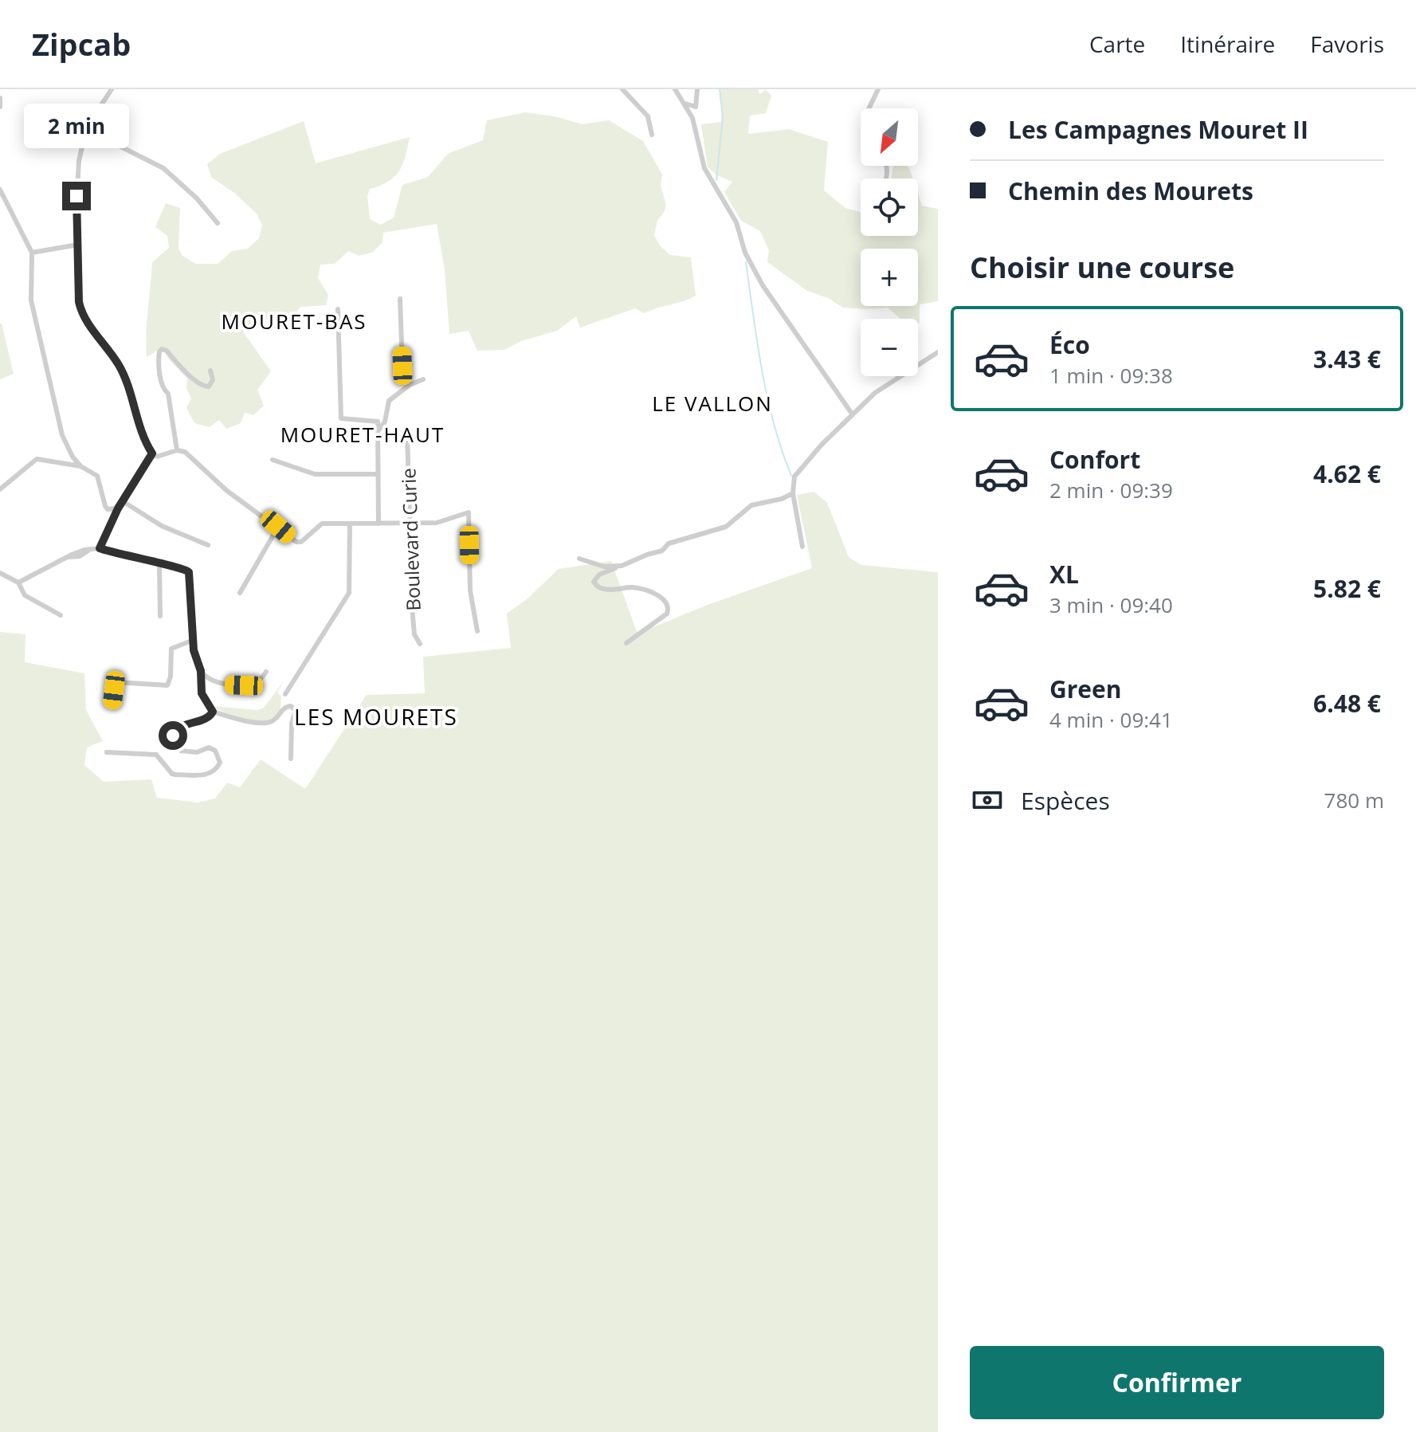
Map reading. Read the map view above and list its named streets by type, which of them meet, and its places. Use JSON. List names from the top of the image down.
{
  "streets": {
    "street": ["Boulevard Curie"]
  },
  "districts": [
    "MOURET-BAS",
    "LE VALLON",
    "MOURET-HAUT",
    "LES MOURETS"
  ],
  "north": "bottom left",
  "page": {
    "header": "Zipcab",
    "nav": ["Carte", "Itinéraire", "Favoris"],
    "banner": ["Les Campagnes Mouret II", "Chemin des Mourets"],
    "bubble": "2 min",
    "map_buttons": ["+", "−"],
    "heading": "Choisir une course",
    "list": [
      {
        "name": "Éco",
        "note": "1 min · 09:38",
        "value": "3.43 €"
      },
      {
        "name": "Confort",
        "note": "2 min · 09:39",
        "value": "4.62 €"
      },
      {
        "name": "XL",
        "note": "3 min · 09:40",
        "value": "5.82 €"
      },
      {
        "name": "Green",
        "note": "4 min · 09:41",
        "value": "6.48 €"
      }
    ],
    "pay": ["Espèces", "780 m"],
    "buttons": "Confirmer"
  }
}
